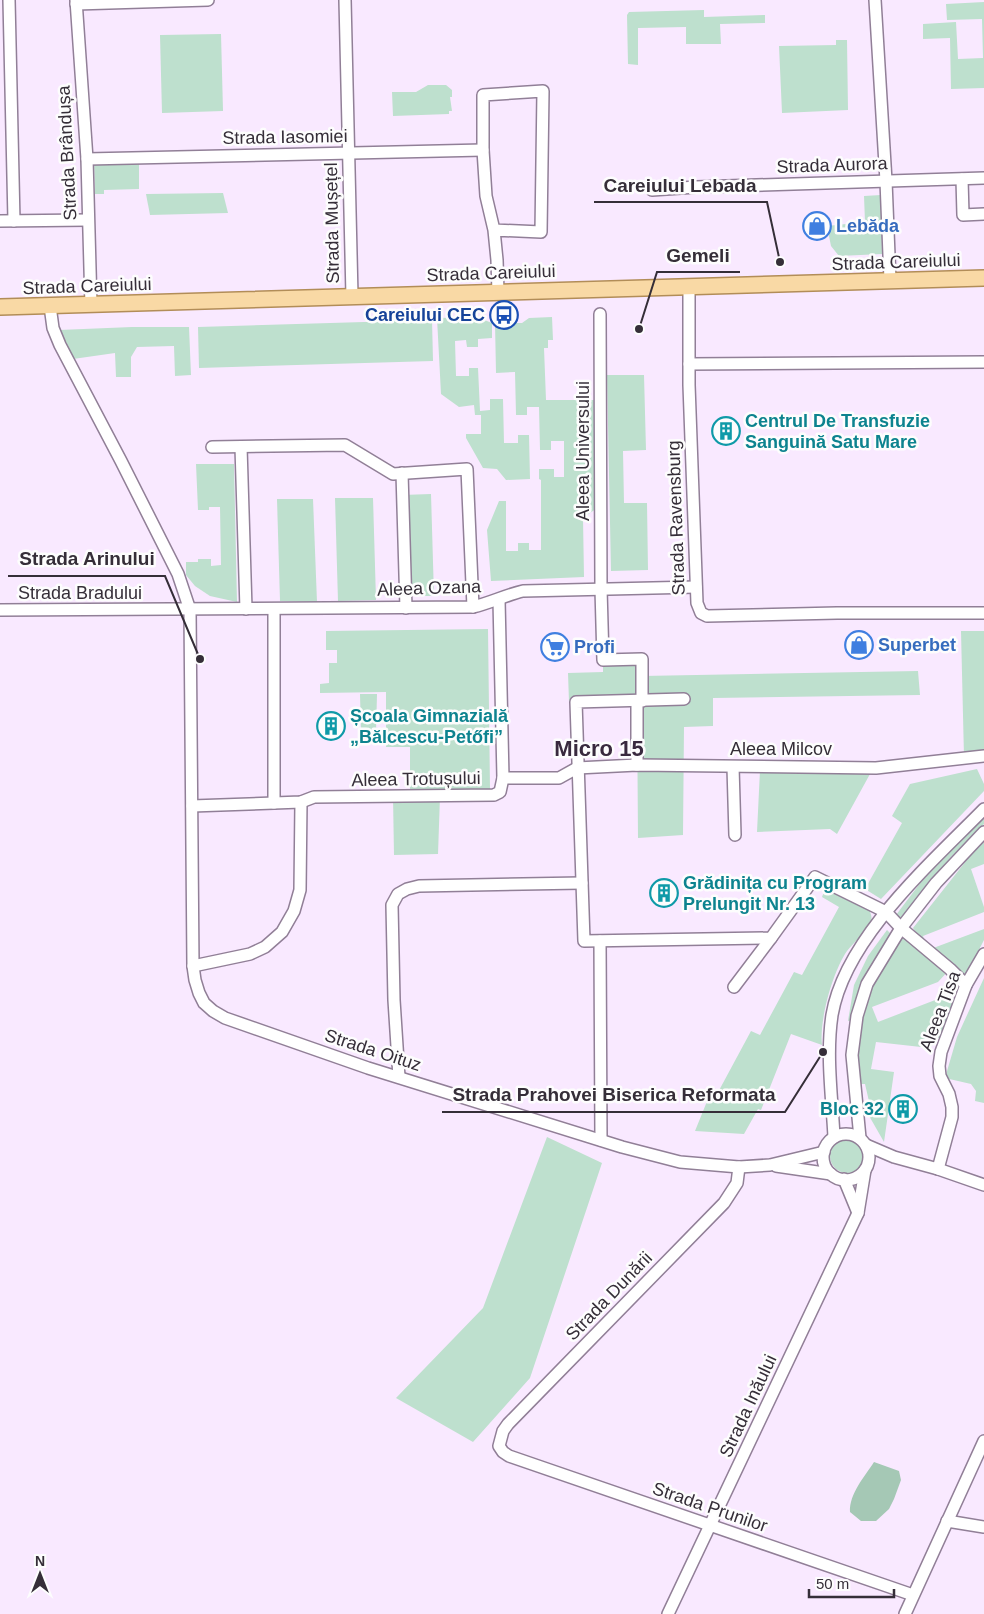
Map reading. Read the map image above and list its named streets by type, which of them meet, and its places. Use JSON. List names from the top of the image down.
{
  "streets": {
    "main road": ["Strada Careiului"],
    "street": [
      "Strada Iasomiei",
      "Strada Brândușa",
      "Strada Aurora",
      "Strada Mușețel",
      "Aleea Universului",
      "Strada Ravensburg",
      "Aleea Ozana",
      "Strada Bradului",
      "Aleea Milcov",
      "Aleea Trotușului",
      "Aleea Tisa",
      "Strada Oituz",
      "Strada Dunării",
      "Strada Inăului",
      "Strada Prunilor"
    ]
  },
  "crossings": [
    ["Strada Iasomiei", "Strada Brândușa"],
    ["Strada Iasomiei", "Strada Mușețel"],
    ["Strada Brândușa", "Strada Careiului"],
    ["Strada Mușețel", "Strada Careiului"],
    ["Strada Careiului", "Strada Ravensburg"],
    ["Aleea Universului", "Aleea Ozana"],
    ["Strada Ravensburg", "Aleea Ozana"],
    ["Aleea Ozana", "Strada Bradului"],
    ["Aleea Milcov", "Aleea Trotușului"],
    ["Strada Oituz", "Strada Dunării"],
    ["Strada Oituz", "Strada Inăului"],
    ["Strada Dunării", "Strada Prunilor"],
    ["Strada Inăului", "Strada Prunilor"]
  ],
  "districts": ["Micro 15"],
  "places": {
    "shop": ["Lebăda", "Superbet"],
    "other": [
      "Careiului Lebada",
      "Gemeli",
      "Strada Arinului",
      "Strada Prahovei Biserica Reformata"
    ],
    "bus stop": ["Careiului CEC"],
    "building": [
      "Centrul De Transfuzie Sanguină Satu Mare",
      "Școala Gimnazială „Bălcescu-Petőfi”",
      "Grădinița cu Program Prelungit Nr. 13",
      "Bloc 32"
    ],
    "supermarket": ["Profi"]
  },
  "scale_bar": "50 m",
  "north": "top"
}
